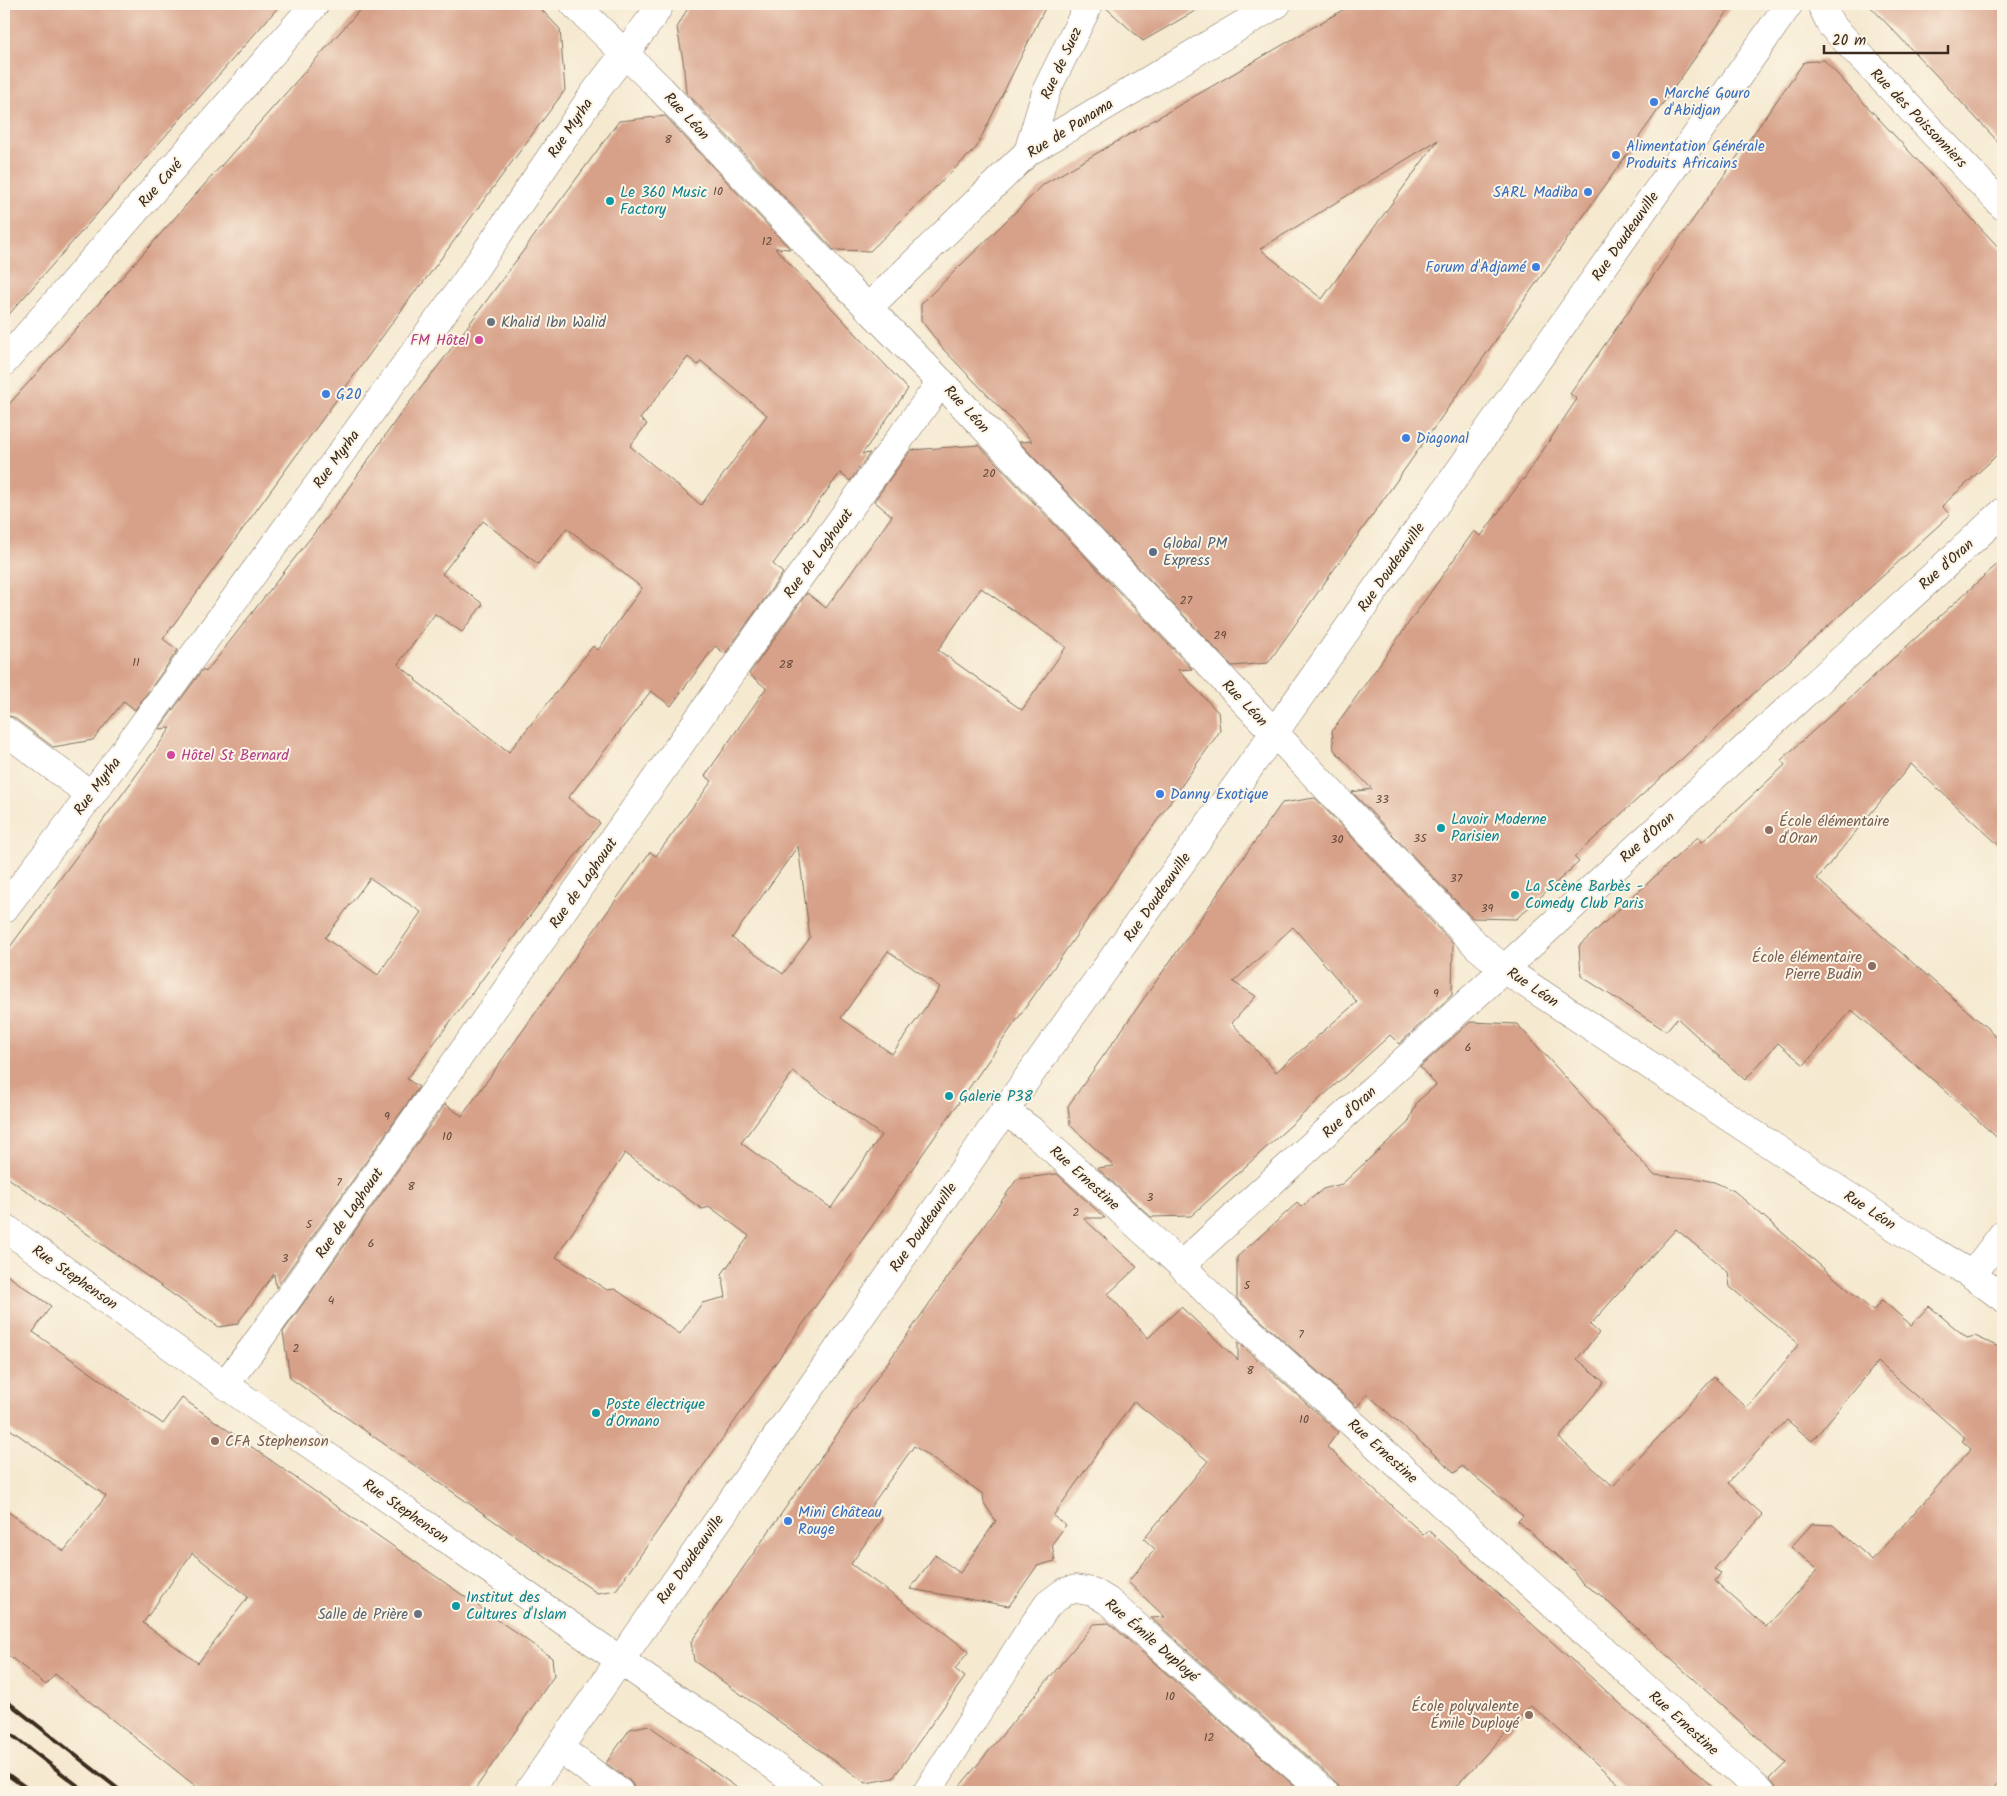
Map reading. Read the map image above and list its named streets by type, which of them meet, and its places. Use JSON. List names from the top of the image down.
{
  "streets": {
    "street": [
      "Rue de Suez",
      "Rue Léon",
      "Rue des Poissonniers",
      "Rue Myrha",
      "Rue de Panama",
      "Rue Cavé",
      "Rue Doudeauville",
      "Rue de Laghouat",
      "Rue d'Oran",
      "Rue Ernestine",
      "Rue Stephenson",
      "Rue Émile Duployé"
    ]
  },
  "crossings": [
    ["Rue de Suez", "Rue de Panama"],
    ["Rue Léon", "Rue Myrha"],
    ["Rue Léon", "Rue de Panama"],
    ["Rue Léon", "Rue Doudeauville"],
    ["Rue Léon", "Rue de Laghouat"],
    ["Rue Léon", "Rue d'Oran"],
    ["Rue Doudeauville", "Rue Ernestine"],
    ["Rue Doudeauville", "Rue Stephenson"],
    ["Rue de Laghouat", "Rue Stephenson"],
    ["Rue d'Oran", "Rue Ernestine"]
  ],
  "places": [
    "Marché Gouro d'Abidjan",
    "Alimentation Générale Produits Africains",
    "SARL Madiba",
    "Le 360 Music Factory",
    "Forum d'Adjamé",
    "Khalid Ibn Walid",
    "FM Hôtel",
    "G20",
    "Diagonal",
    "Global PM Express",
    "Hôtel St Bernard",
    "Danny Exotique",
    "Lavoir Moderne Parisien",
    "École élémentaire d'Oran",
    "La Scène Barbès - Comedy Club Paris",
    "École élémentaire Pierre Budin",
    "Galerie P38",
    "Poste électrique d'Ornano",
    "CFA Stephenson",
    "Mini Château Rouge",
    "Institut des Cultures d'Islam",
    "Salle de Prière",
    "École polyvalente Émile Duployé"
  ],
  "house_numbers": [
    "8",
    "10",
    "12",
    "20",
    "27",
    "29",
    "11",
    "28",
    "33",
    "35",
    "30",
    "37",
    "39",
    "9",
    "6",
    "9",
    "10",
    "7",
    "8",
    "3",
    "2",
    "5",
    "6",
    "3",
    "5",
    "4",
    "7",
    "2",
    "8",
    "10",
    "10",
    "12"
  ],
  "scale_bar": "20 m"
}
